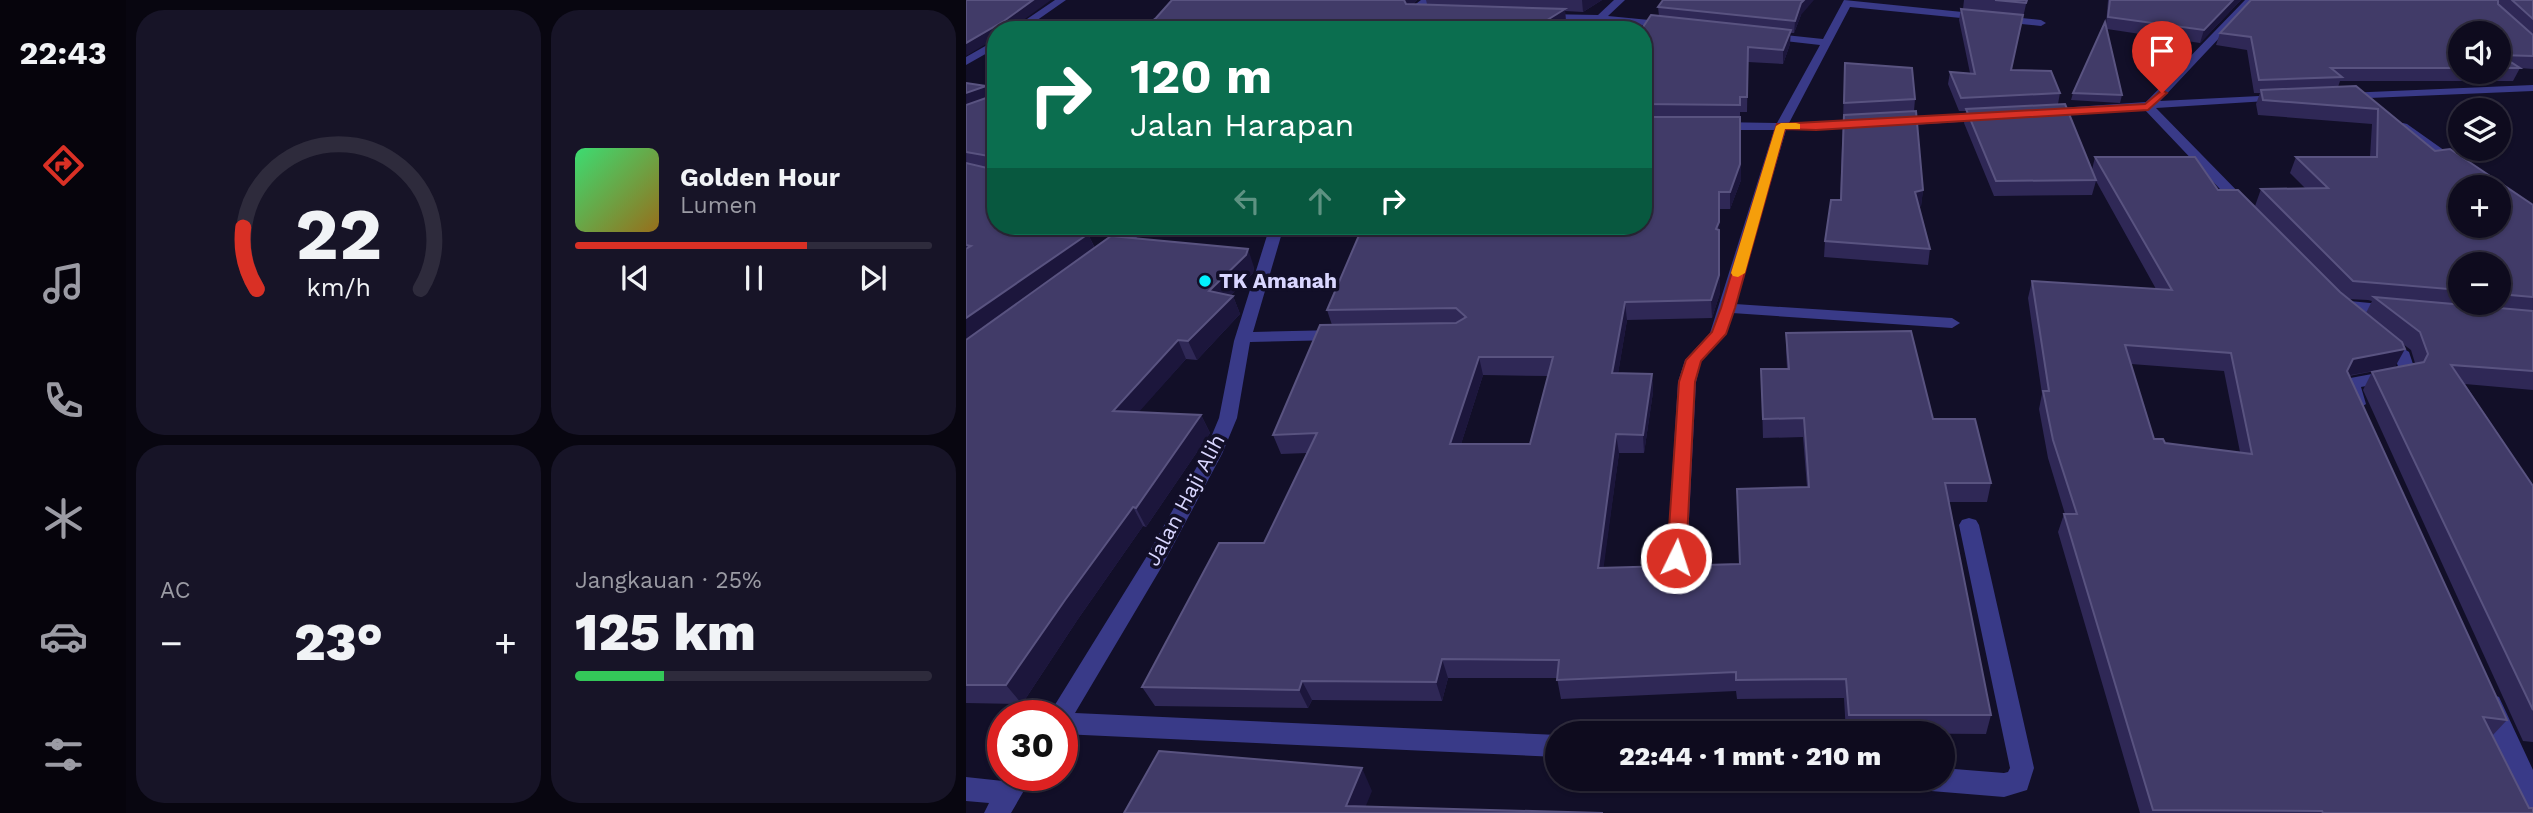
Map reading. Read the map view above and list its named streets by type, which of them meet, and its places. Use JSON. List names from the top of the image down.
{
  "streets": {
    "street": ["Jalan Haji Alih"]
  },
  "places": ["TK Amanah"],
  "page": {
    "tabs": "22:43",
    "map_buttons": ["+", "−"],
    "turn": ["120 m", "Jalan Harapan"],
    "song": ["Golden Hour", "Lumen"],
    "tile": [
      "AC",
      ["Jangkauan · 25%", "125 km"]
    ],
    "heat": ["−", "23°", "+"],
    "limit": "30",
    "trip": "22:44 · 1 mnt · 210 m",
    "gauge": ["22", "km/h"]
  }
}
